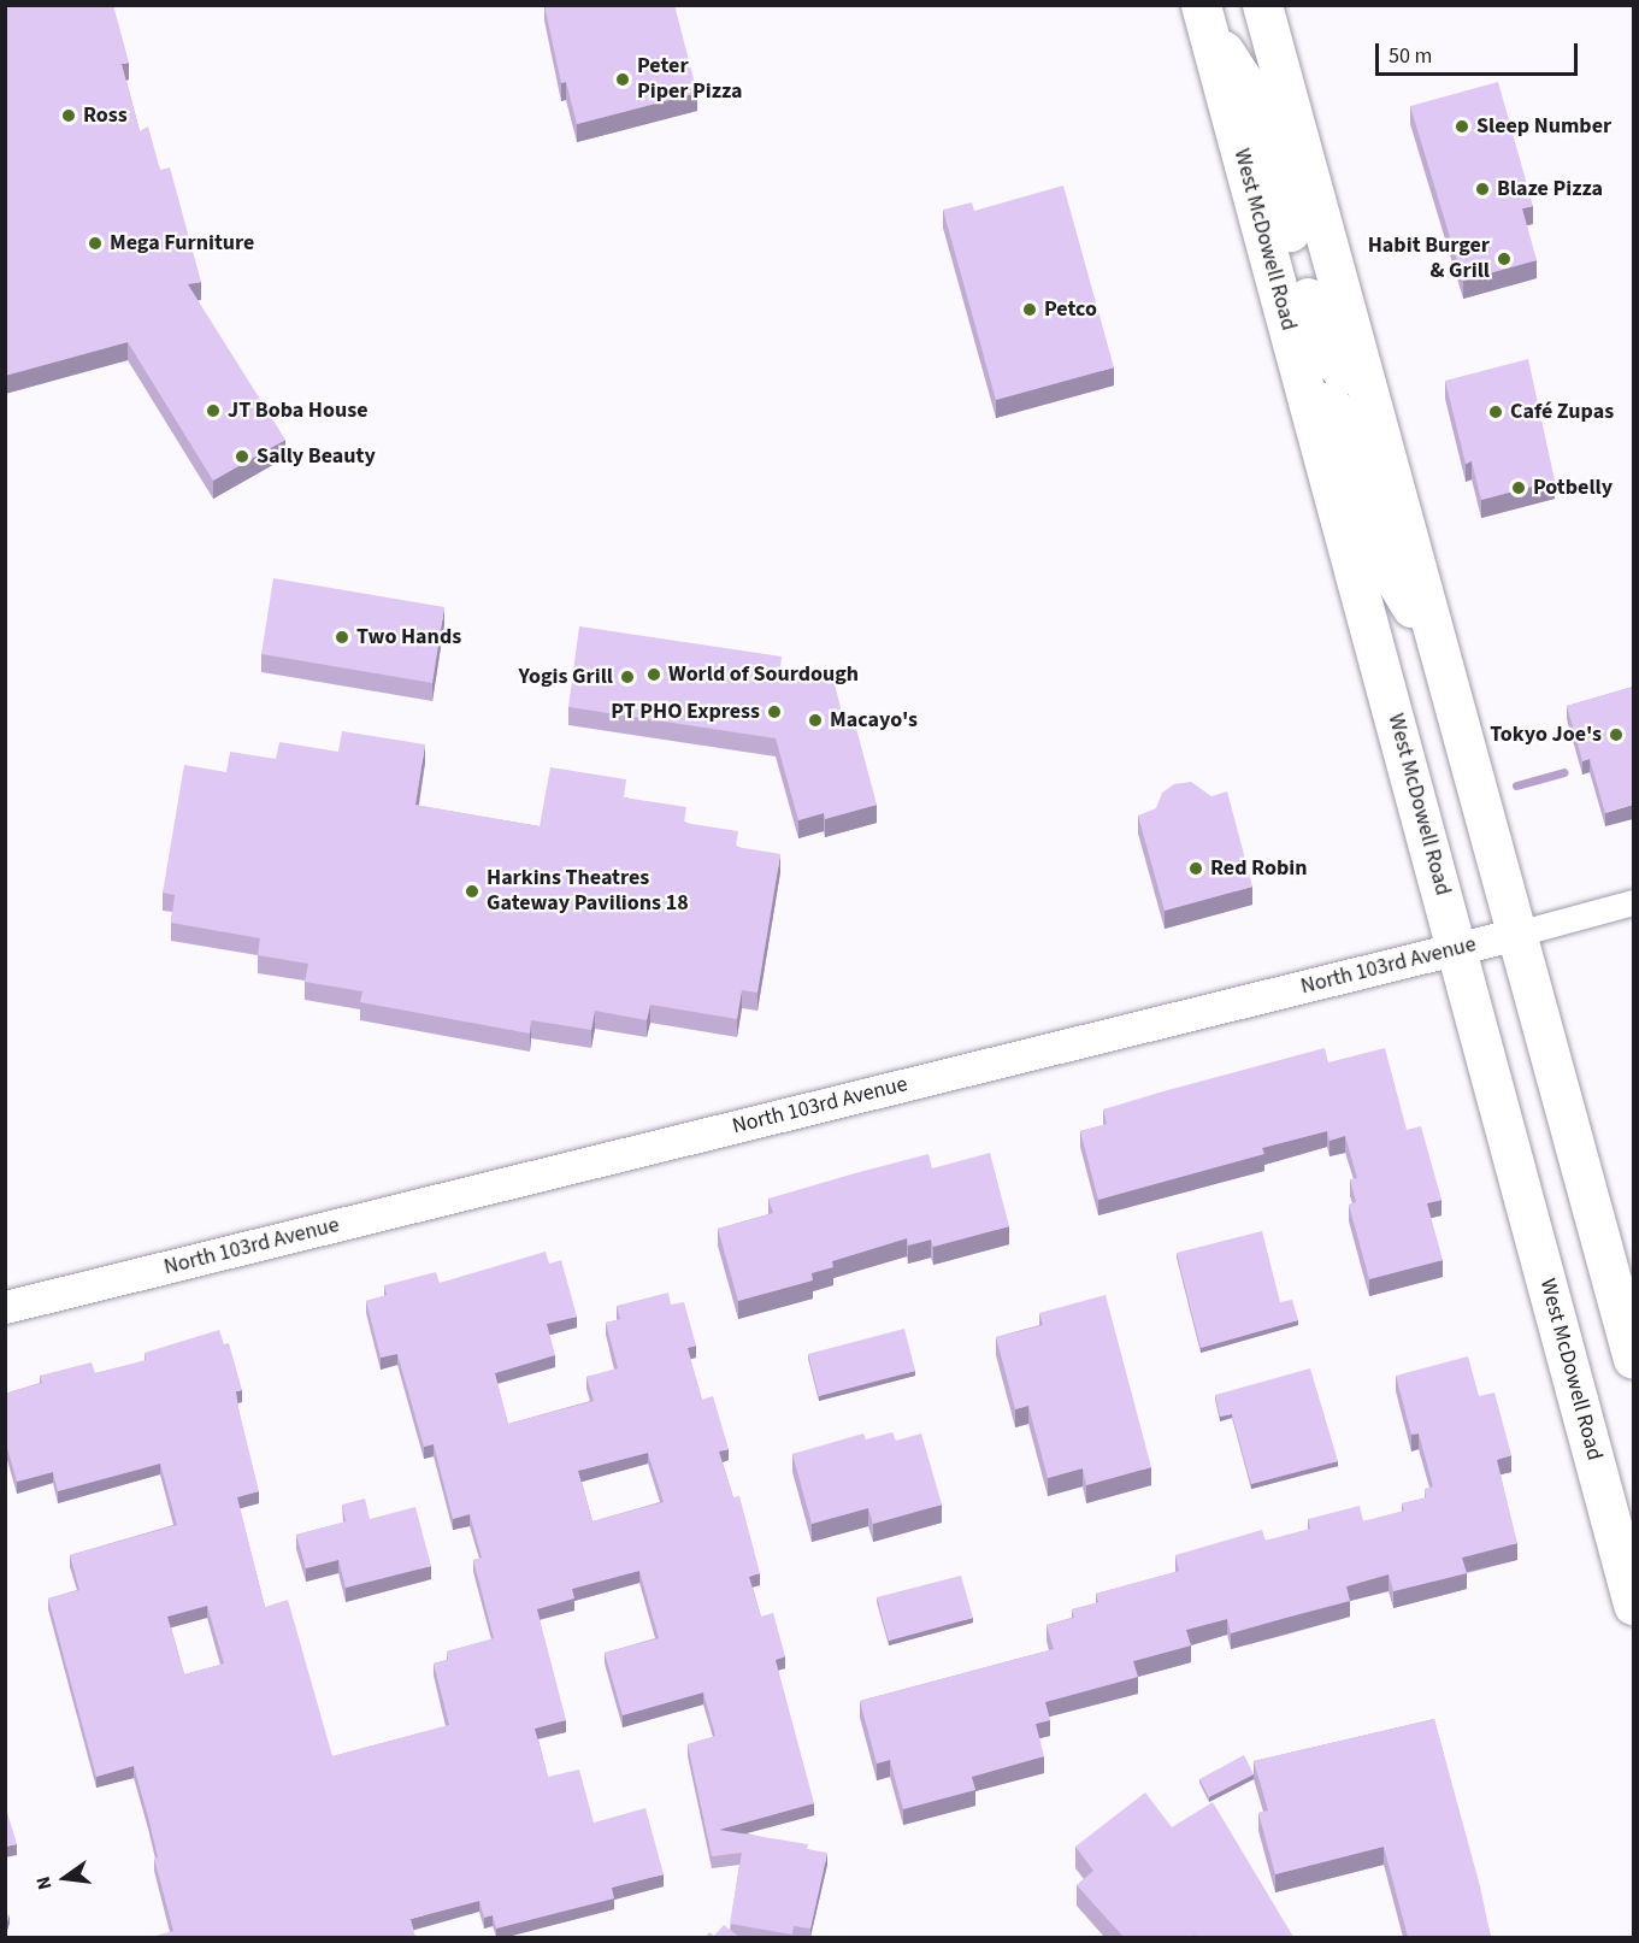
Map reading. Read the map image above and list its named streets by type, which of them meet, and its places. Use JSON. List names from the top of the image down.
{
  "streets": {
    "main road": ["West McDowell Road"],
    "street": ["North 103rd Avenue"]
  },
  "crossings": [
    ["West McDowell Road", "North 103rd Avenue"]
  ],
  "places": [
    "Peter Piper Pizza",
    "Ross",
    "Sleep Number",
    "Blaze Pizza",
    "Mega Furniture",
    "Habit Burger & Grill",
    "Petco",
    "JT Boba House",
    "Café Zupas",
    "Sally Beauty",
    "Potbelly",
    "Two Hands",
    "World of Sourdough",
    "Yogis Grill",
    "PT PHO Express",
    "Macayo's",
    "Tokyo Joe's",
    "Red Robin",
    "Harkins Theatres Gateway Pavilions 18"
  ],
  "scale_bar": "50 m",
  "north": "left"
}
